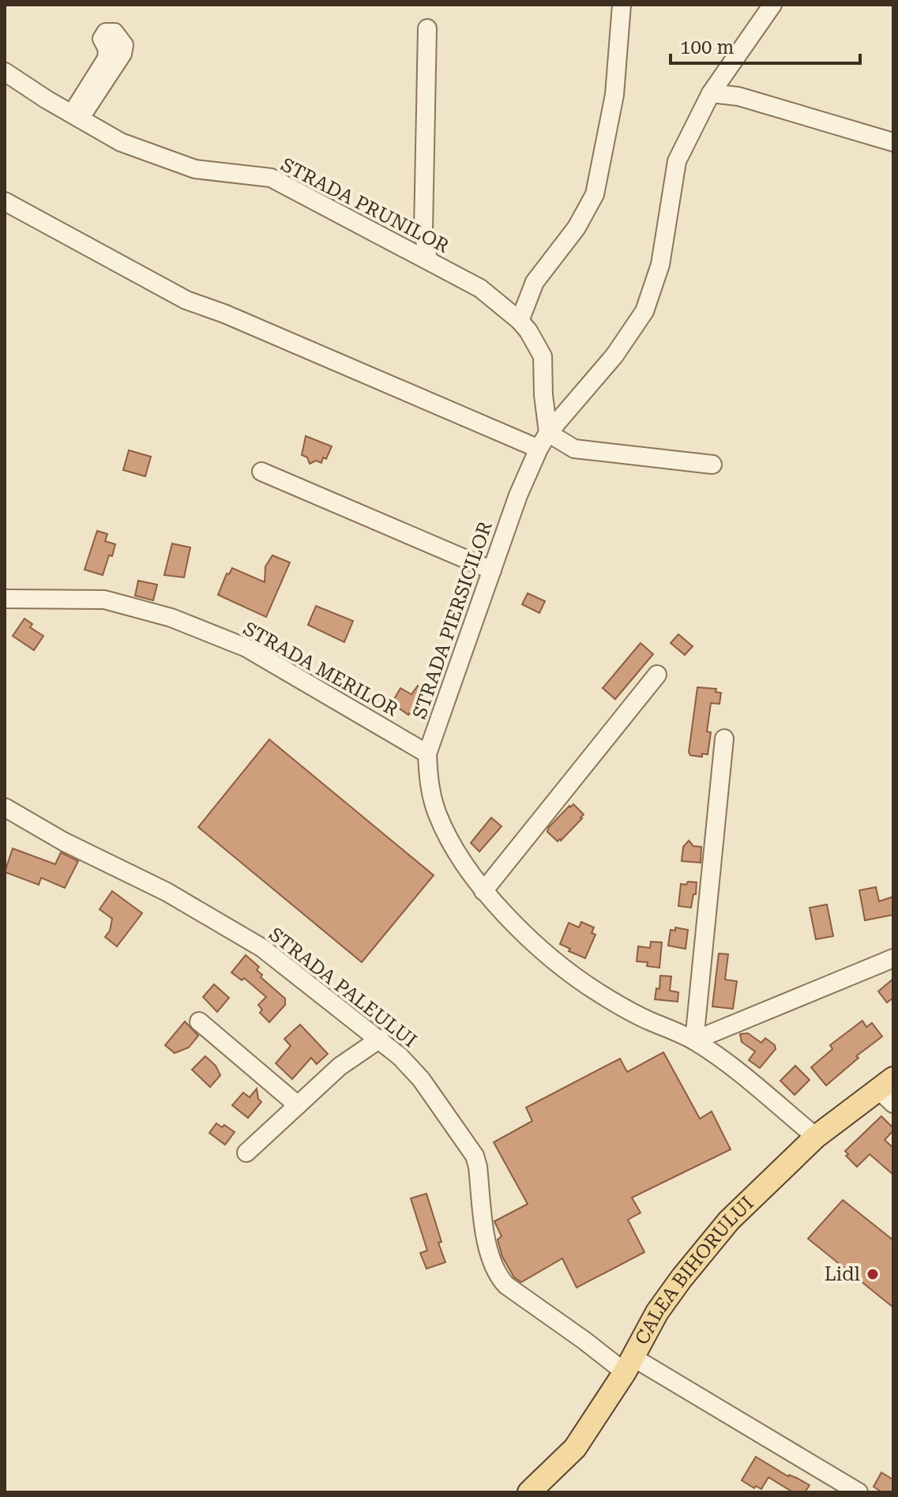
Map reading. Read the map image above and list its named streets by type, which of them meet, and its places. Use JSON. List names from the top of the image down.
{
  "streets": {
    "main road": ["CALEA BIHORULUI"],
    "street": [
      "STRADA PRUNILOR",
      "STRADA PIERSICILOR",
      "STRADA MERILOR",
      "STRADA PALEULUI"
    ]
  },
  "crossings": [
    ["STRADA PRUNILOR", "STRADA PIERSICILOR"],
    ["STRADA PIERSICILOR", "STRADA MERILOR"],
    ["STRADA PIERSICILOR", "CALEA BIHORULUI"],
    ["STRADA PALEULUI", "CALEA BIHORULUI"]
  ],
  "places": ["Lidl"],
  "scale_bar": "100 m"
}
